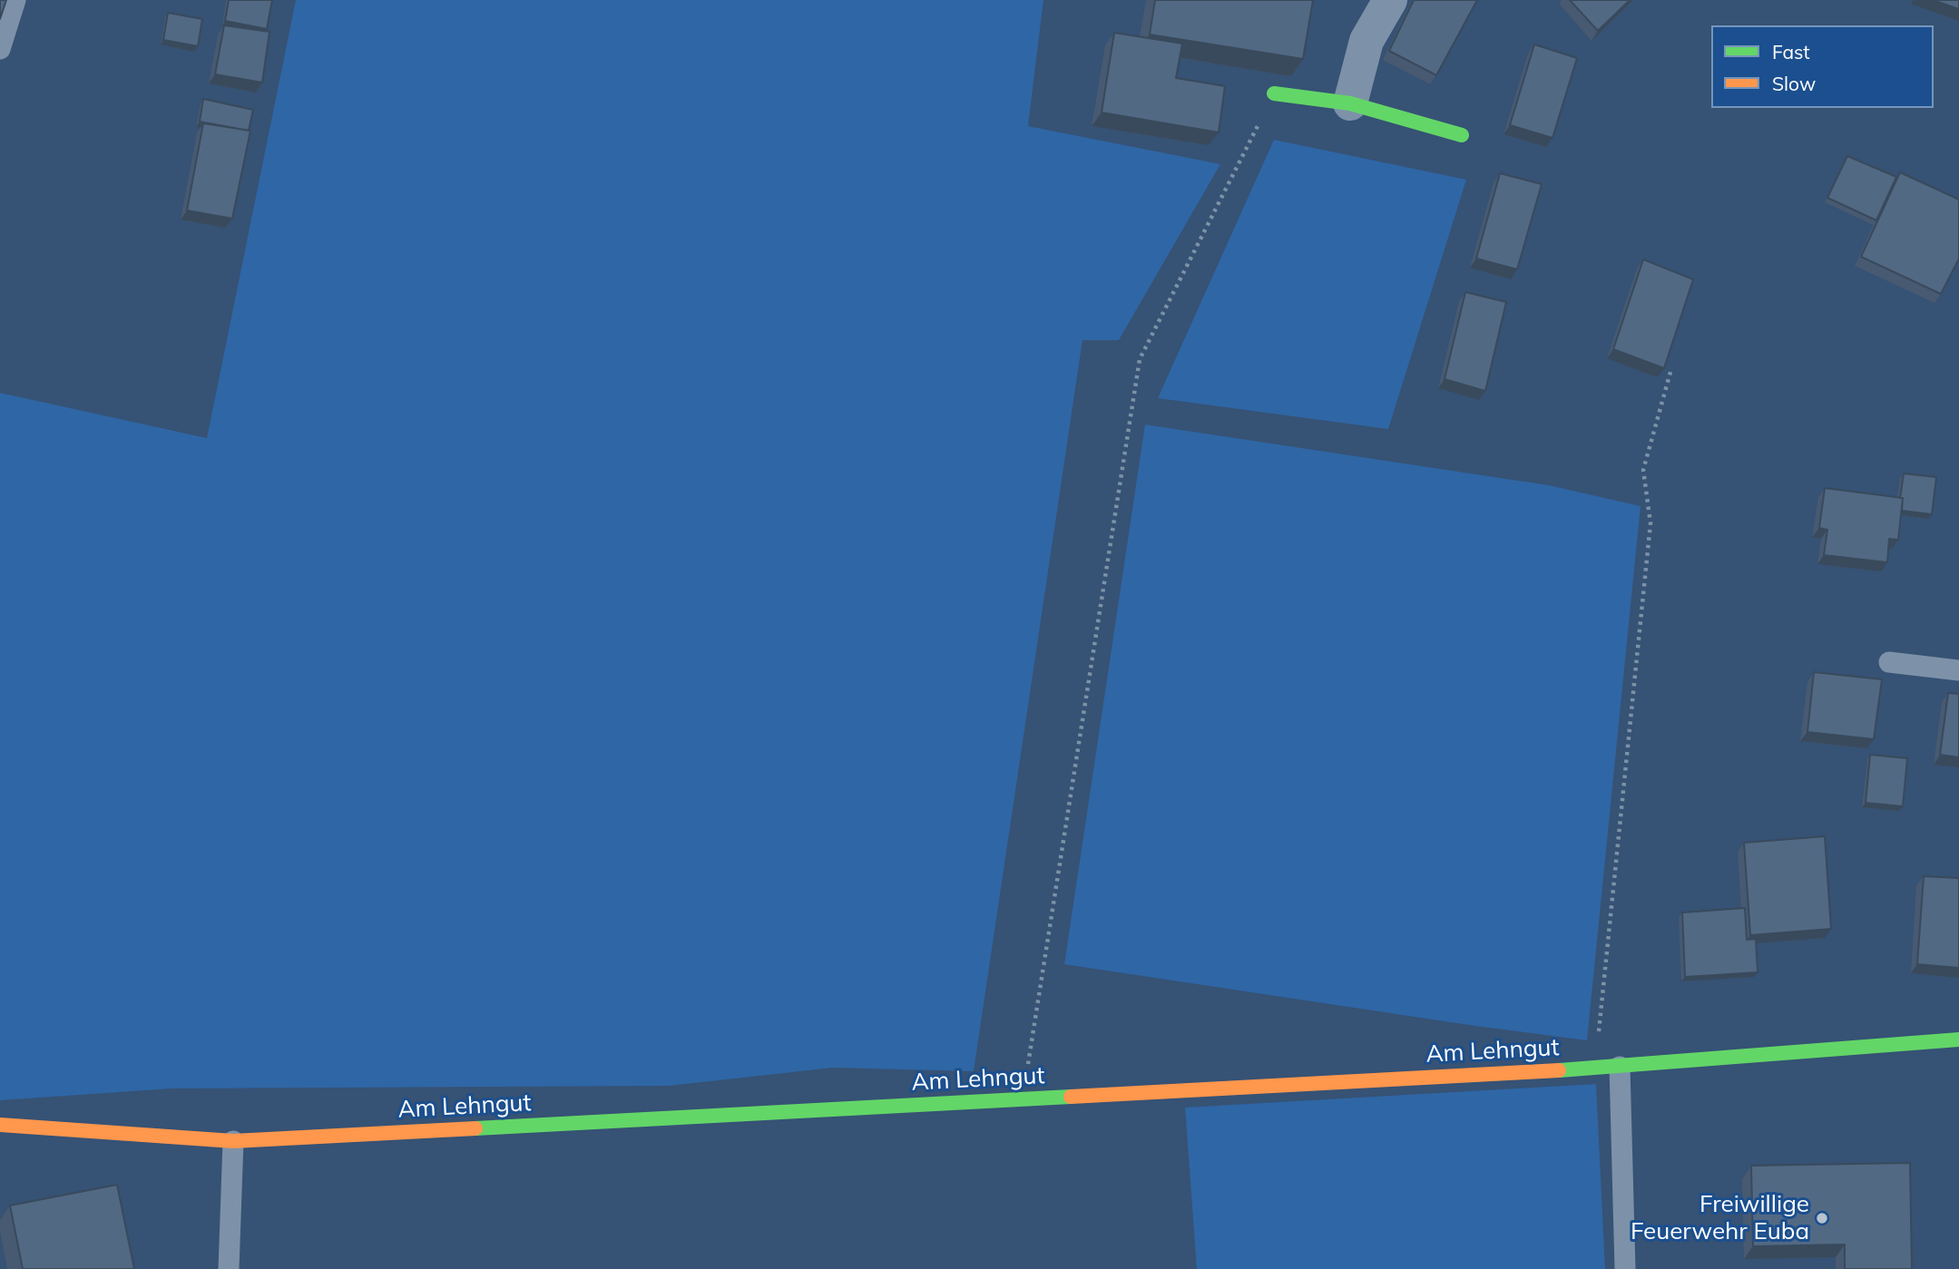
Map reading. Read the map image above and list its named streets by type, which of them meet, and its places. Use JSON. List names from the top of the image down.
{
  "streets": {
    "street": ["Am Lehngut"]
  },
  "places": ["Freiwillige Feuerwehr Euba"],
  "legend": ["Fast", "Slow"]
}
